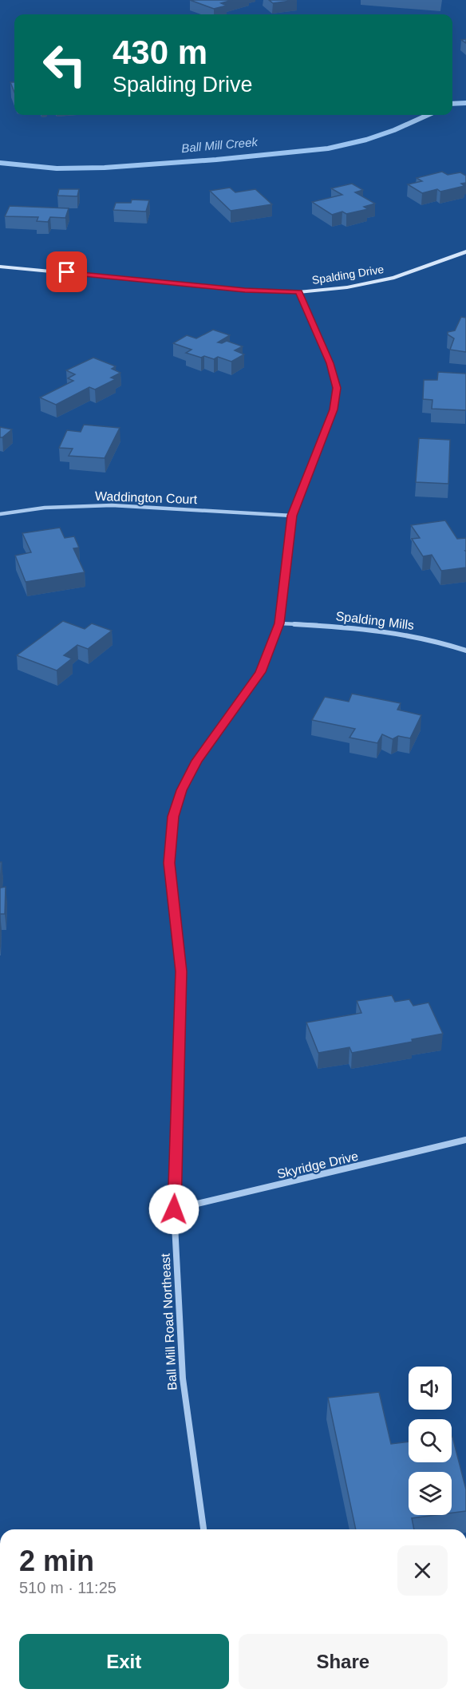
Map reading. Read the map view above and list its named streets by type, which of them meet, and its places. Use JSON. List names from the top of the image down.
{
  "streets": {
    "street": [
      "Spalding Drive",
      "Waddington Court",
      "Spalding Mills",
      "Skyridge Drive",
      "Ball Mill Road Northeast"
    ]
  },
  "crossings": [
    ["Spalding Drive", "Ball Mill Road Northeast"],
    ["Waddington Court", "Ball Mill Road Northeast"],
    ["Spalding Mills", "Ball Mill Road Northeast"],
    ["Skyridge Drive", "Ball Mill Road Northeast"]
  ],
  "water": ["Ball Mill Creek"],
  "page": {
    "turn": ["430 m", "Spalding Drive"],
    "heading": ["2 min", "510 m · 11:25"],
    "buttons": ["Exit", "Share"]
  }
}
